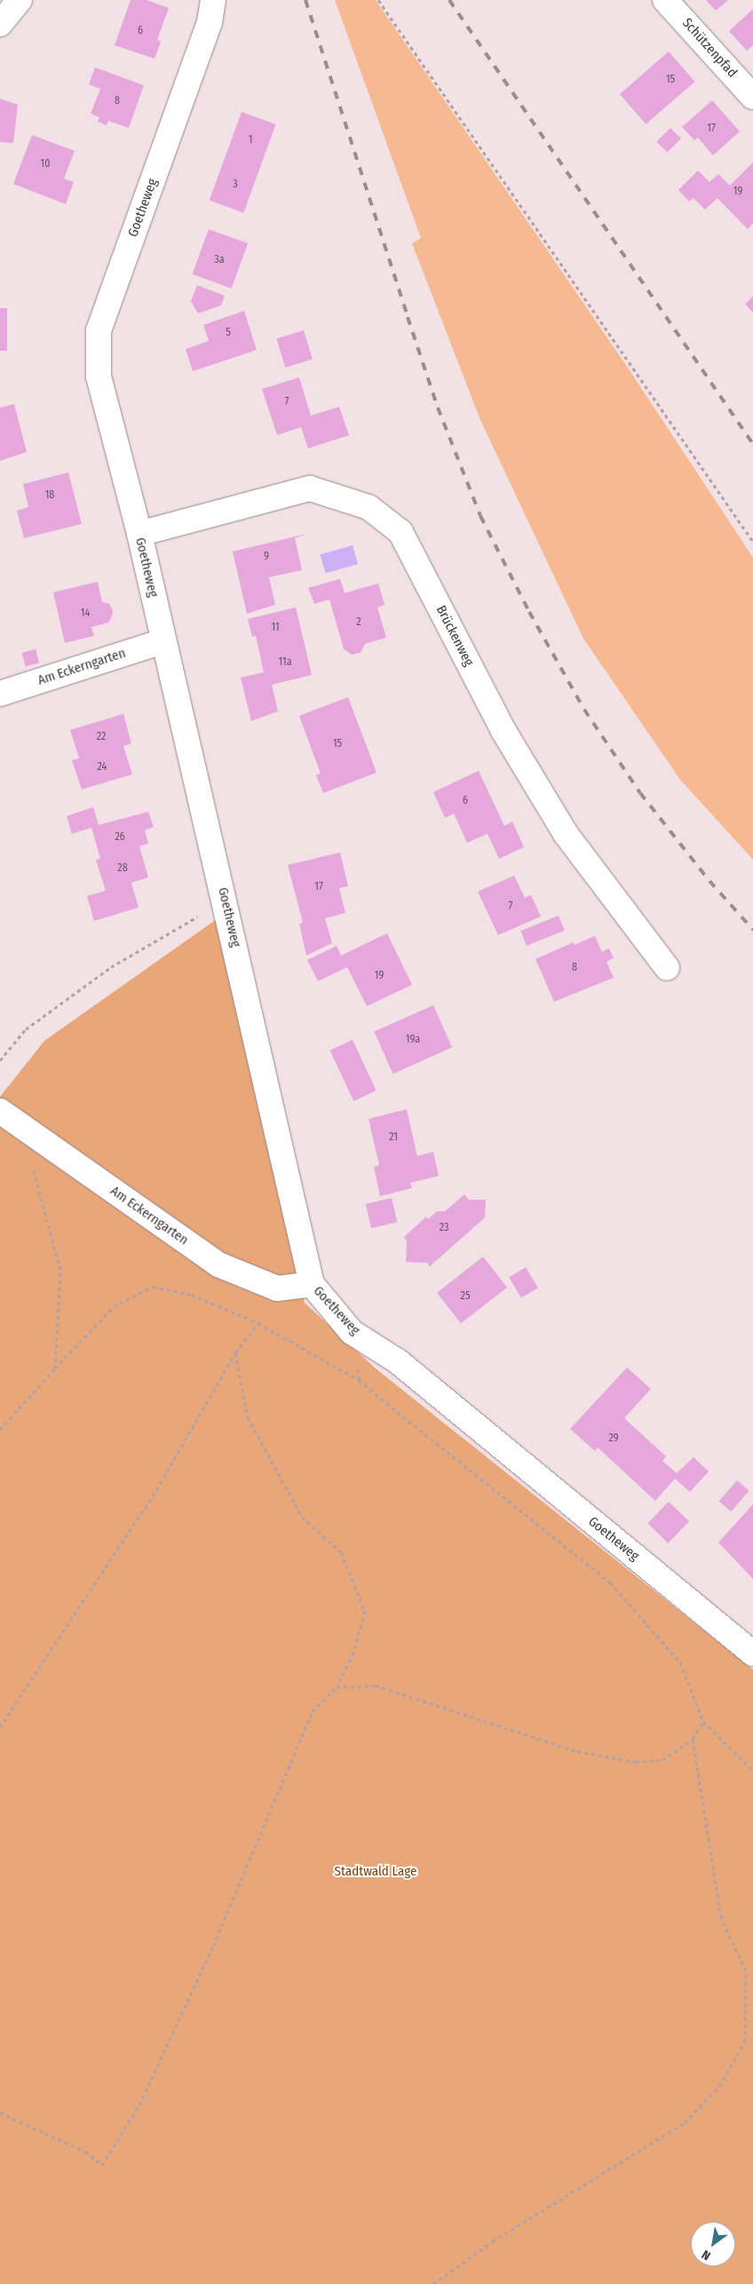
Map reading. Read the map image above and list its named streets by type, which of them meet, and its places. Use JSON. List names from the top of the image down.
{
  "streets": {
    "street": [
      "Schützenpfad",
      "Goetheweg",
      "Brückenweg",
      "Am Eckerngarten"
    ]
  },
  "crossings": [
    ["Goetheweg", "Brückenweg"],
    ["Goetheweg", "Am Eckerngarten"]
  ],
  "parks": ["Stadtwald Lage"],
  "house_numbers": [
    "6",
    "15",
    "8",
    "17",
    "1",
    "10",
    "3",
    "19",
    "3a",
    "5",
    "7",
    "18",
    "9",
    "14",
    "2",
    "11",
    "11a",
    "22",
    "15",
    "24",
    "6",
    "26",
    "28",
    "17",
    "7",
    "8",
    "19",
    "19a",
    "21",
    "23",
    "25",
    "29"
  ],
  "north": "bottom left"
}
